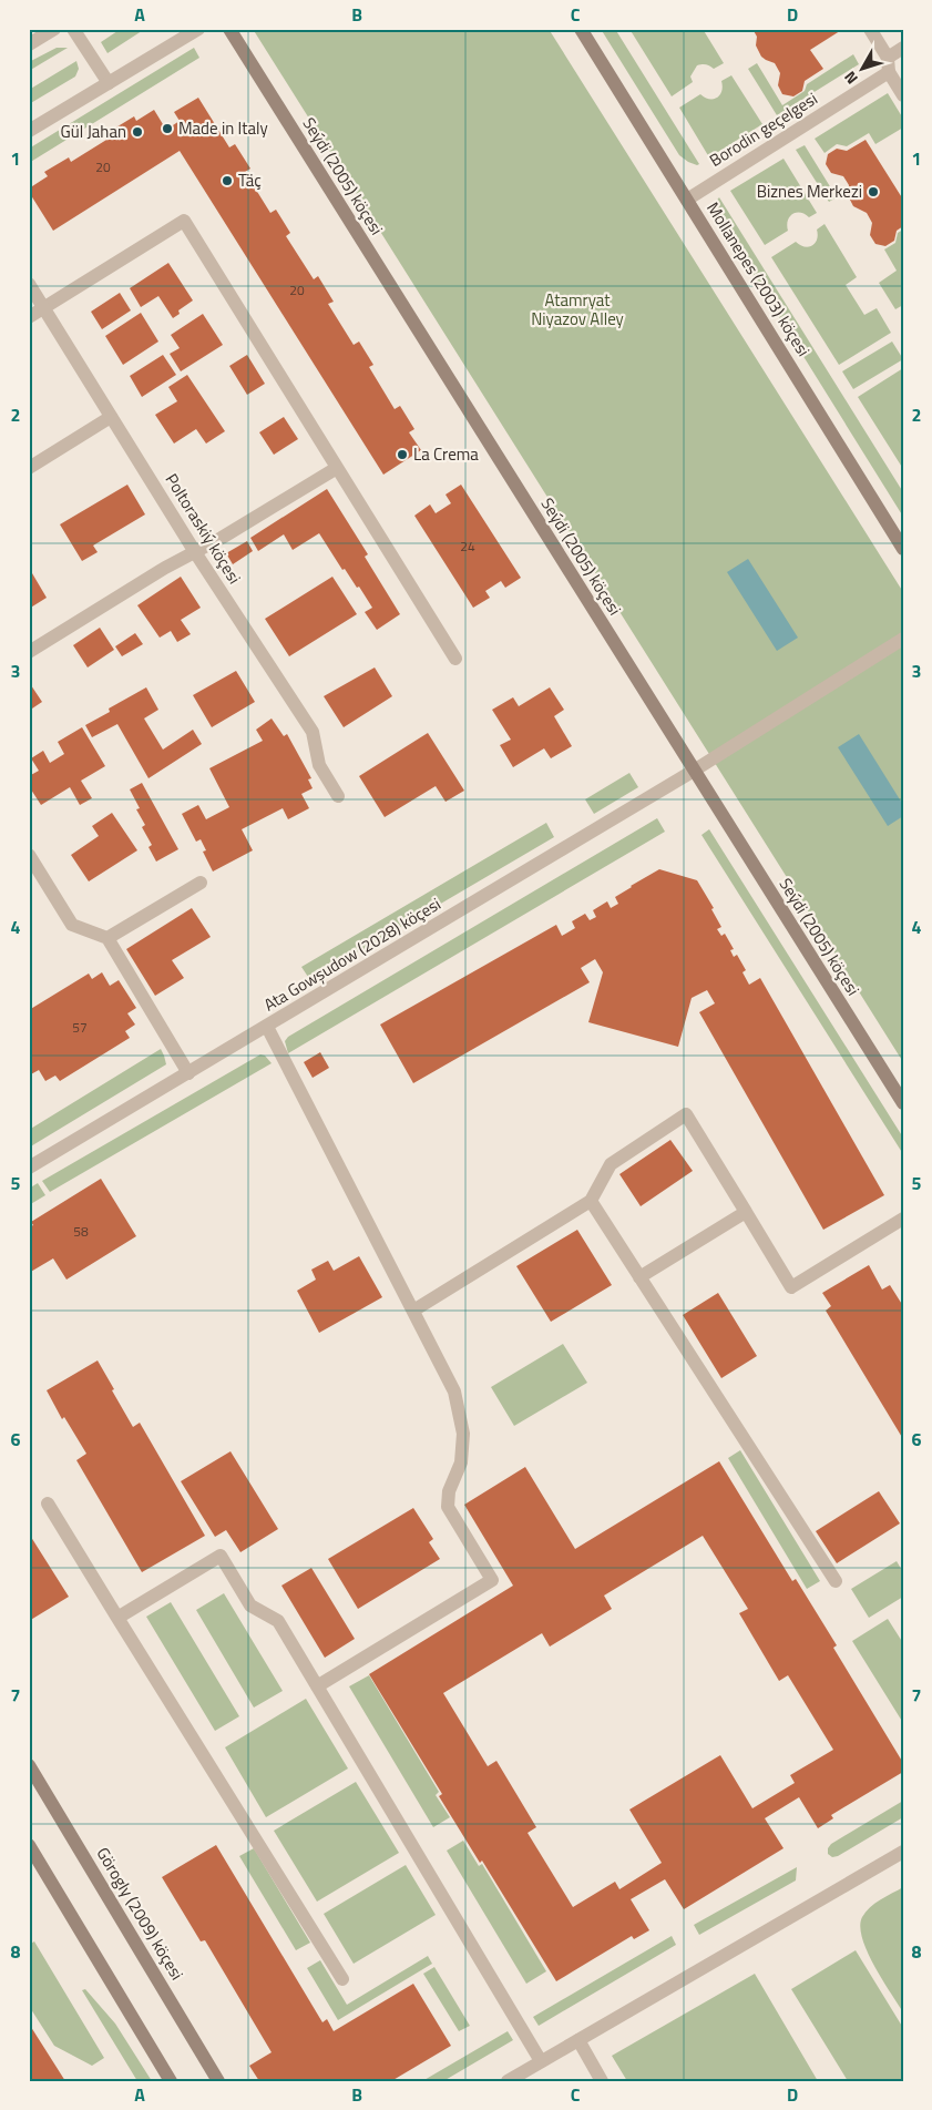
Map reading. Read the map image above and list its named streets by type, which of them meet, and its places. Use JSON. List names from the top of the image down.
{
  "streets": {
    "street": [
      "Borodin geçelgesi",
      "Seýdi (2005) köçesi",
      "Mollanepes (2003) köçesi",
      "Poltoraskiý köçesi",
      "Ata Gowşudow (2028) köçesi",
      "Görogly (2009) köçesi"
    ]
  },
  "crossings": [
    ["Borodin geçelgesi", "Mollanepes (2003) köçesi"],
    ["Seýdi (2005) köçesi", "Ata Gowşudow (2028) köçesi"]
  ],
  "parks": ["Atamryat Niyazov Alley"],
  "places": [
    "Made in Italy",
    "Gül Jahan",
    "Täç",
    "Biznes Merkezi",
    "La Crema"
  ],
  "house_numbers": [
    "20",
    "20",
    "24",
    "57",
    "58"
  ],
  "north": "bottom left",
  "grid": {
    "columns": [
      "A",
      "B",
      "C",
      "D"
    ],
    "rows": [
      "1",
      "2",
      "3",
      "4",
      "5",
      "6",
      "7",
      "8"
    ]
  }
}
